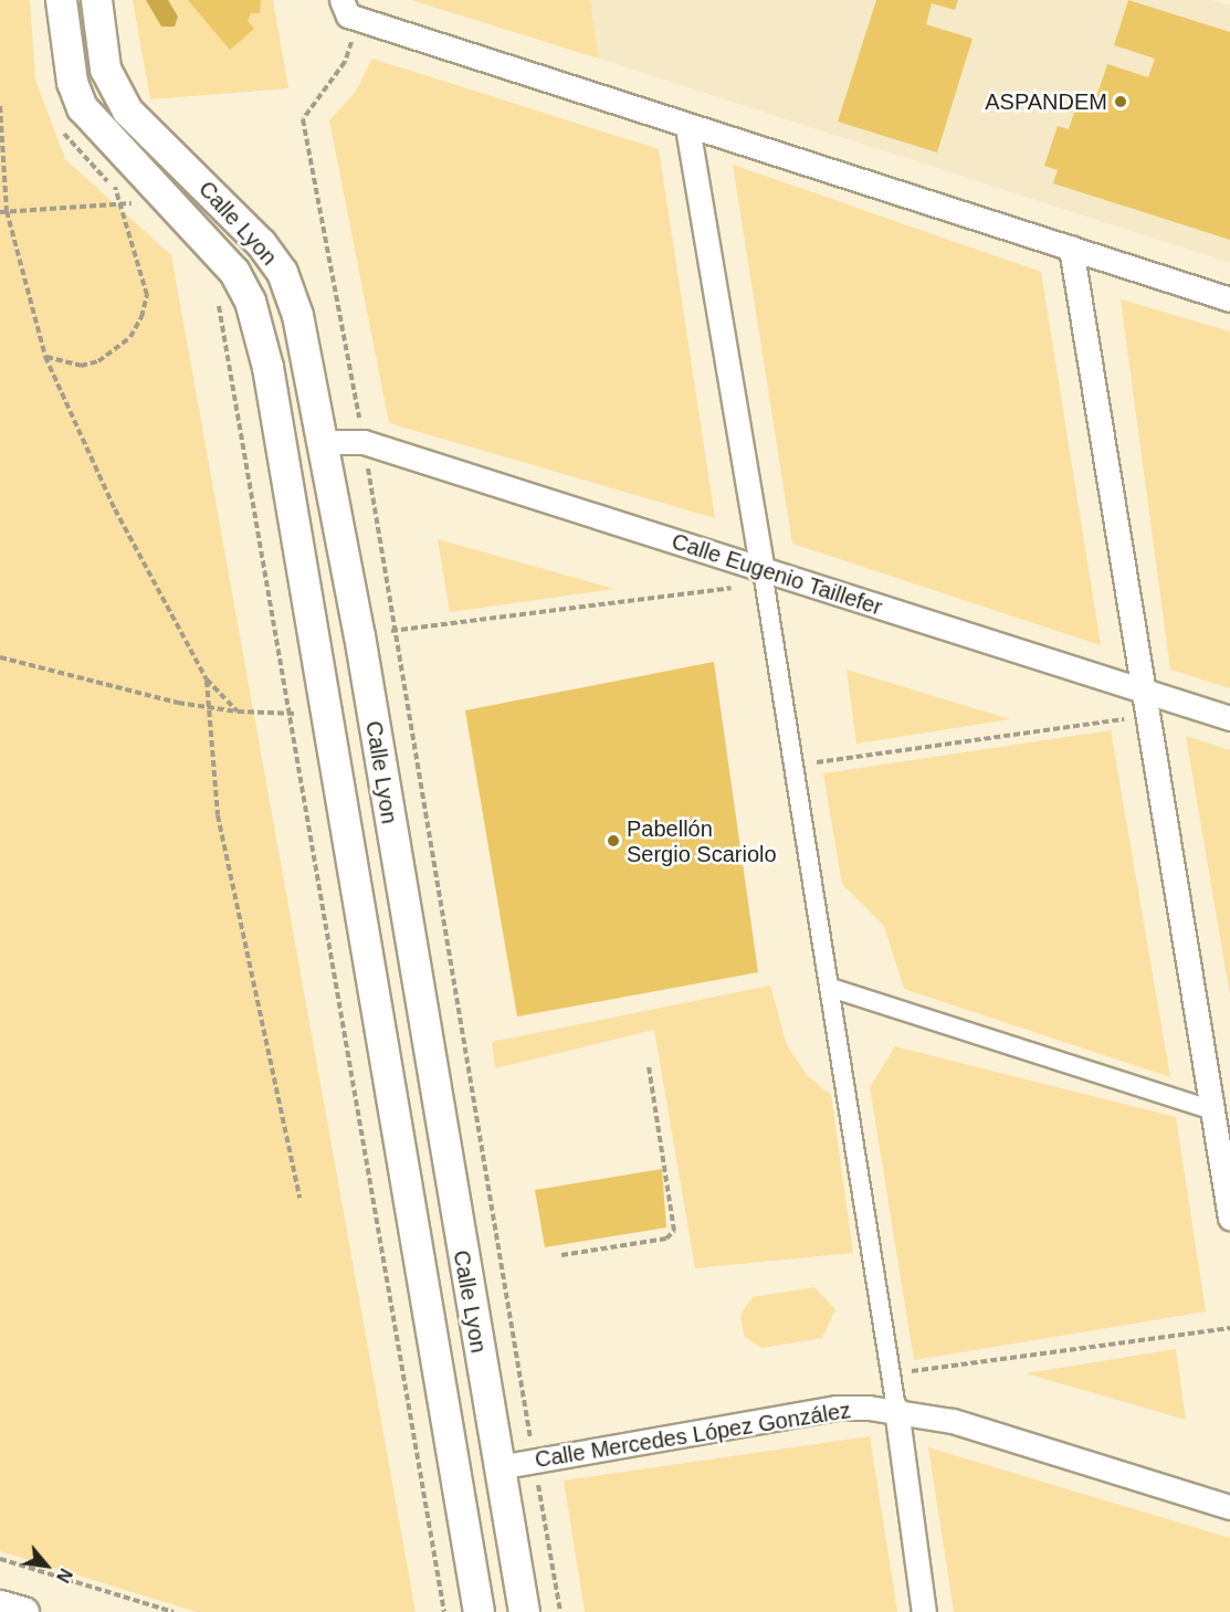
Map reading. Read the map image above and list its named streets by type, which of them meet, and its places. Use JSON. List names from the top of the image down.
{
  "streets": {
    "street": ["Calle Lyon", "Calle Eugenio Taillefer", "Calle Mercedes López González"]
  },
  "crossings": [
    ["Calle Lyon", "Calle Eugenio Taillefer"],
    ["Calle Lyon", "Calle Mercedes López González"]
  ],
  "places": ["ASPANDEM", "Pabellón Sergio Scariolo"],
  "north": "bottom right"
}
